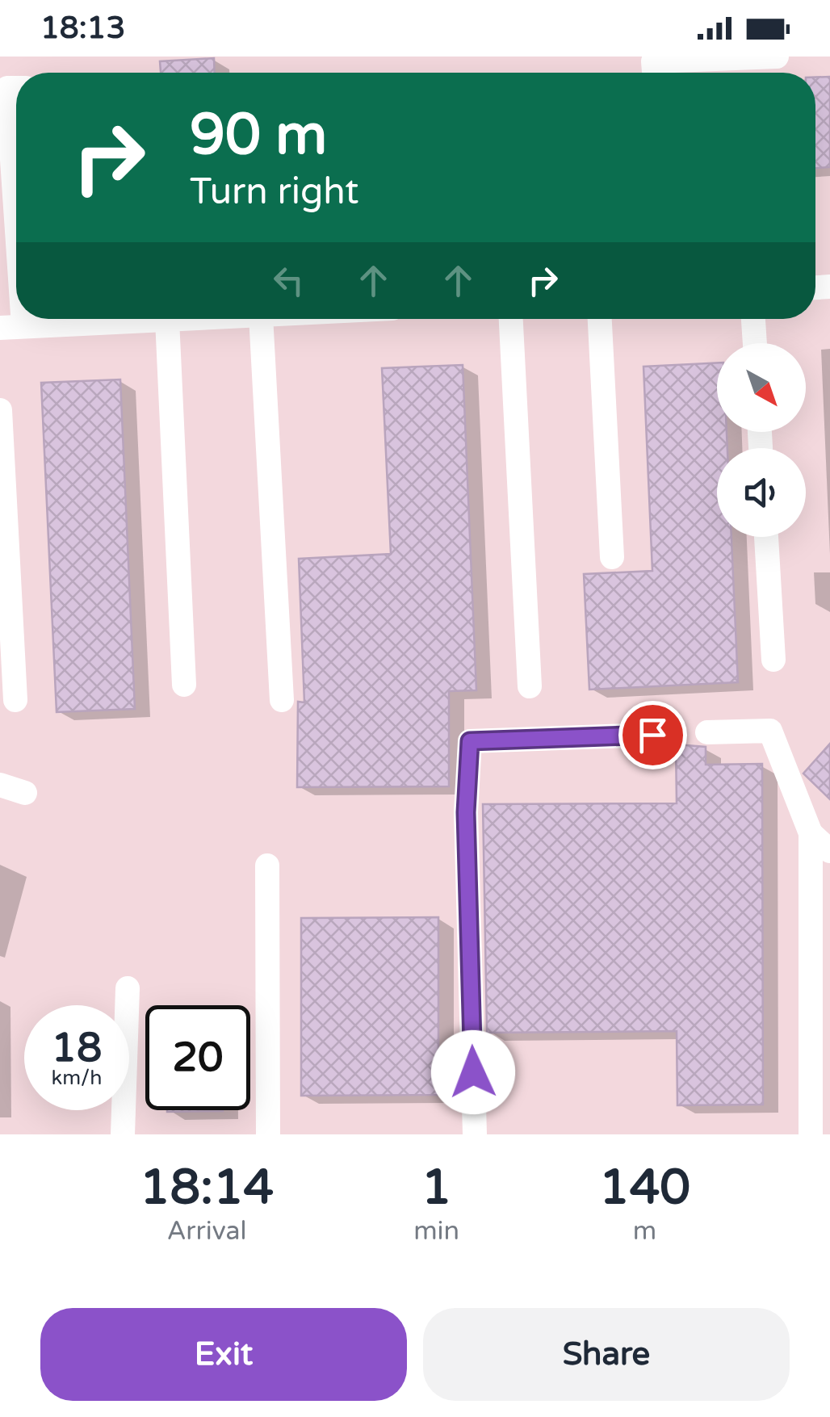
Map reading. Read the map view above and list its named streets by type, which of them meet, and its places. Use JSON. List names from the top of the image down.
{
  "north": "bottom right",
  "page": {
    "status": "18:13",
    "turn": ["90 m", "Turn right"],
    "speed": "18 km/h",
    "limit": "20",
    "eta": [
      "18:14",
      "Arrival",
      "1",
      "min",
      "140",
      "m"
    ],
    "buttons": ["Exit", "Share"]
  }
}
